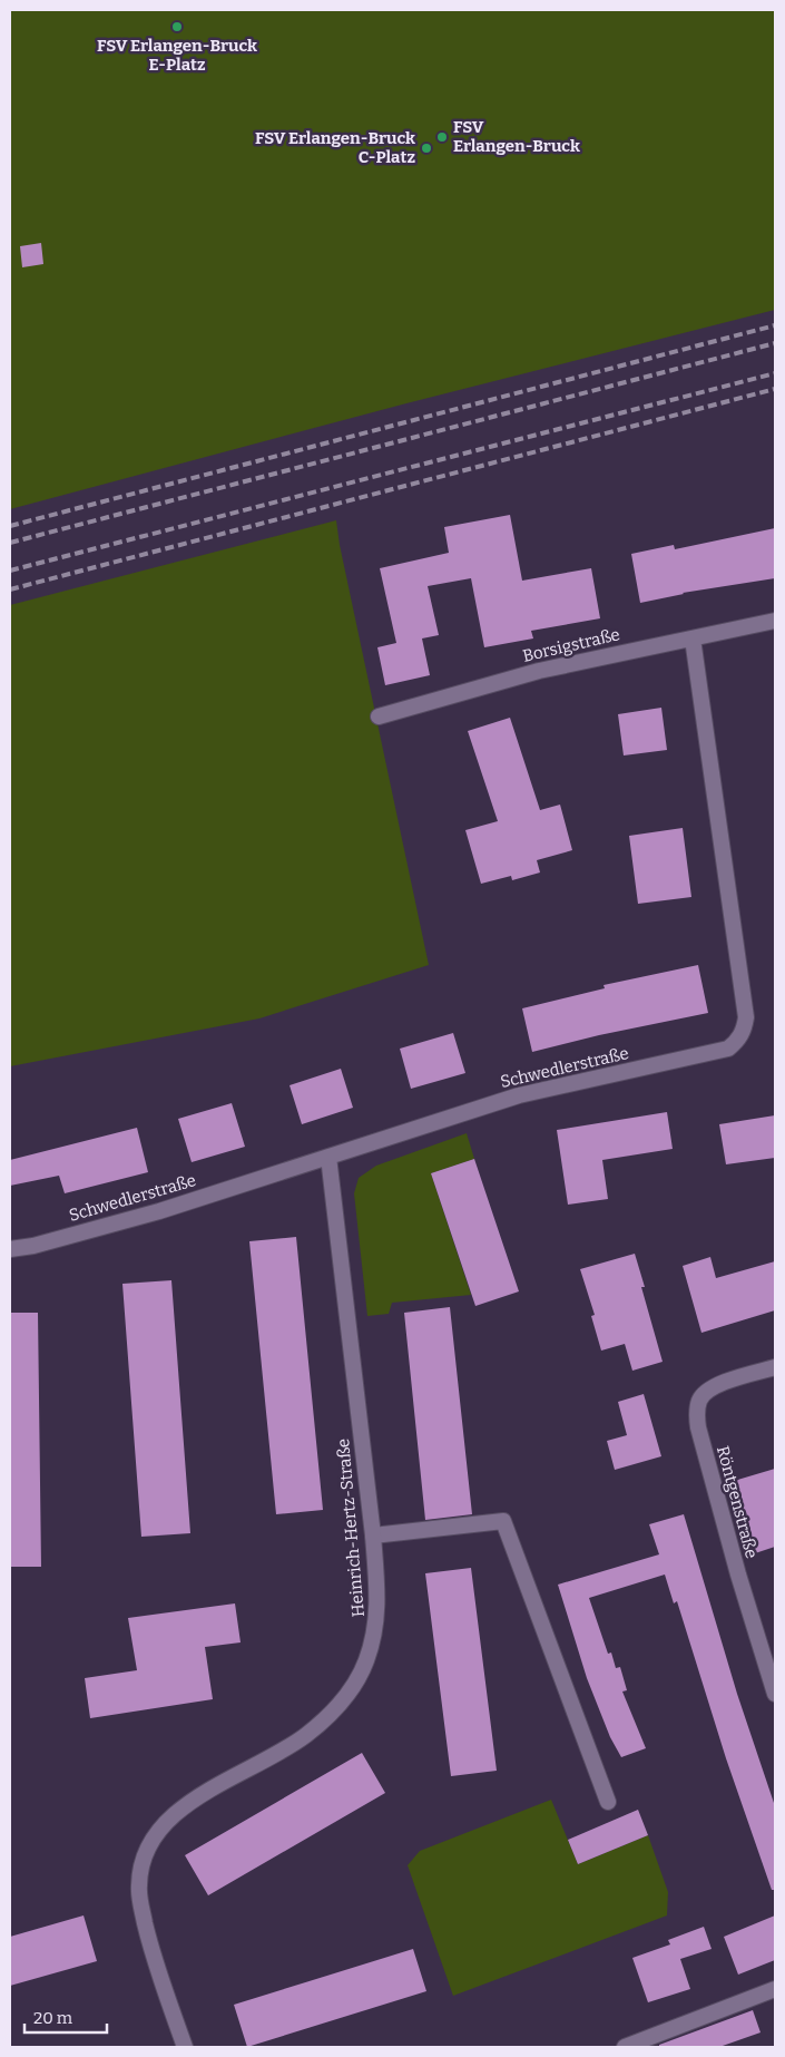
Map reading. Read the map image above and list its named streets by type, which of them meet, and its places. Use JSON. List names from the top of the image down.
{
  "streets": {
    "street": [
      "Borsigstraße",
      "Schwedlerstraße",
      "Röntgenstraße",
      "Heinrich-Hertz-Straße"
    ]
  },
  "crossings": [
    ["Borsigstraße", "Schwedlerstraße"],
    ["Schwedlerstraße", "Heinrich-Hertz-Straße"]
  ],
  "places": ["FSV Erlangen-Bruck E-Platz", "FSV Erlangen-Bruck", "FSV Erlangen-Bruck C-Platz"],
  "scale_bar": "20 m"
}
